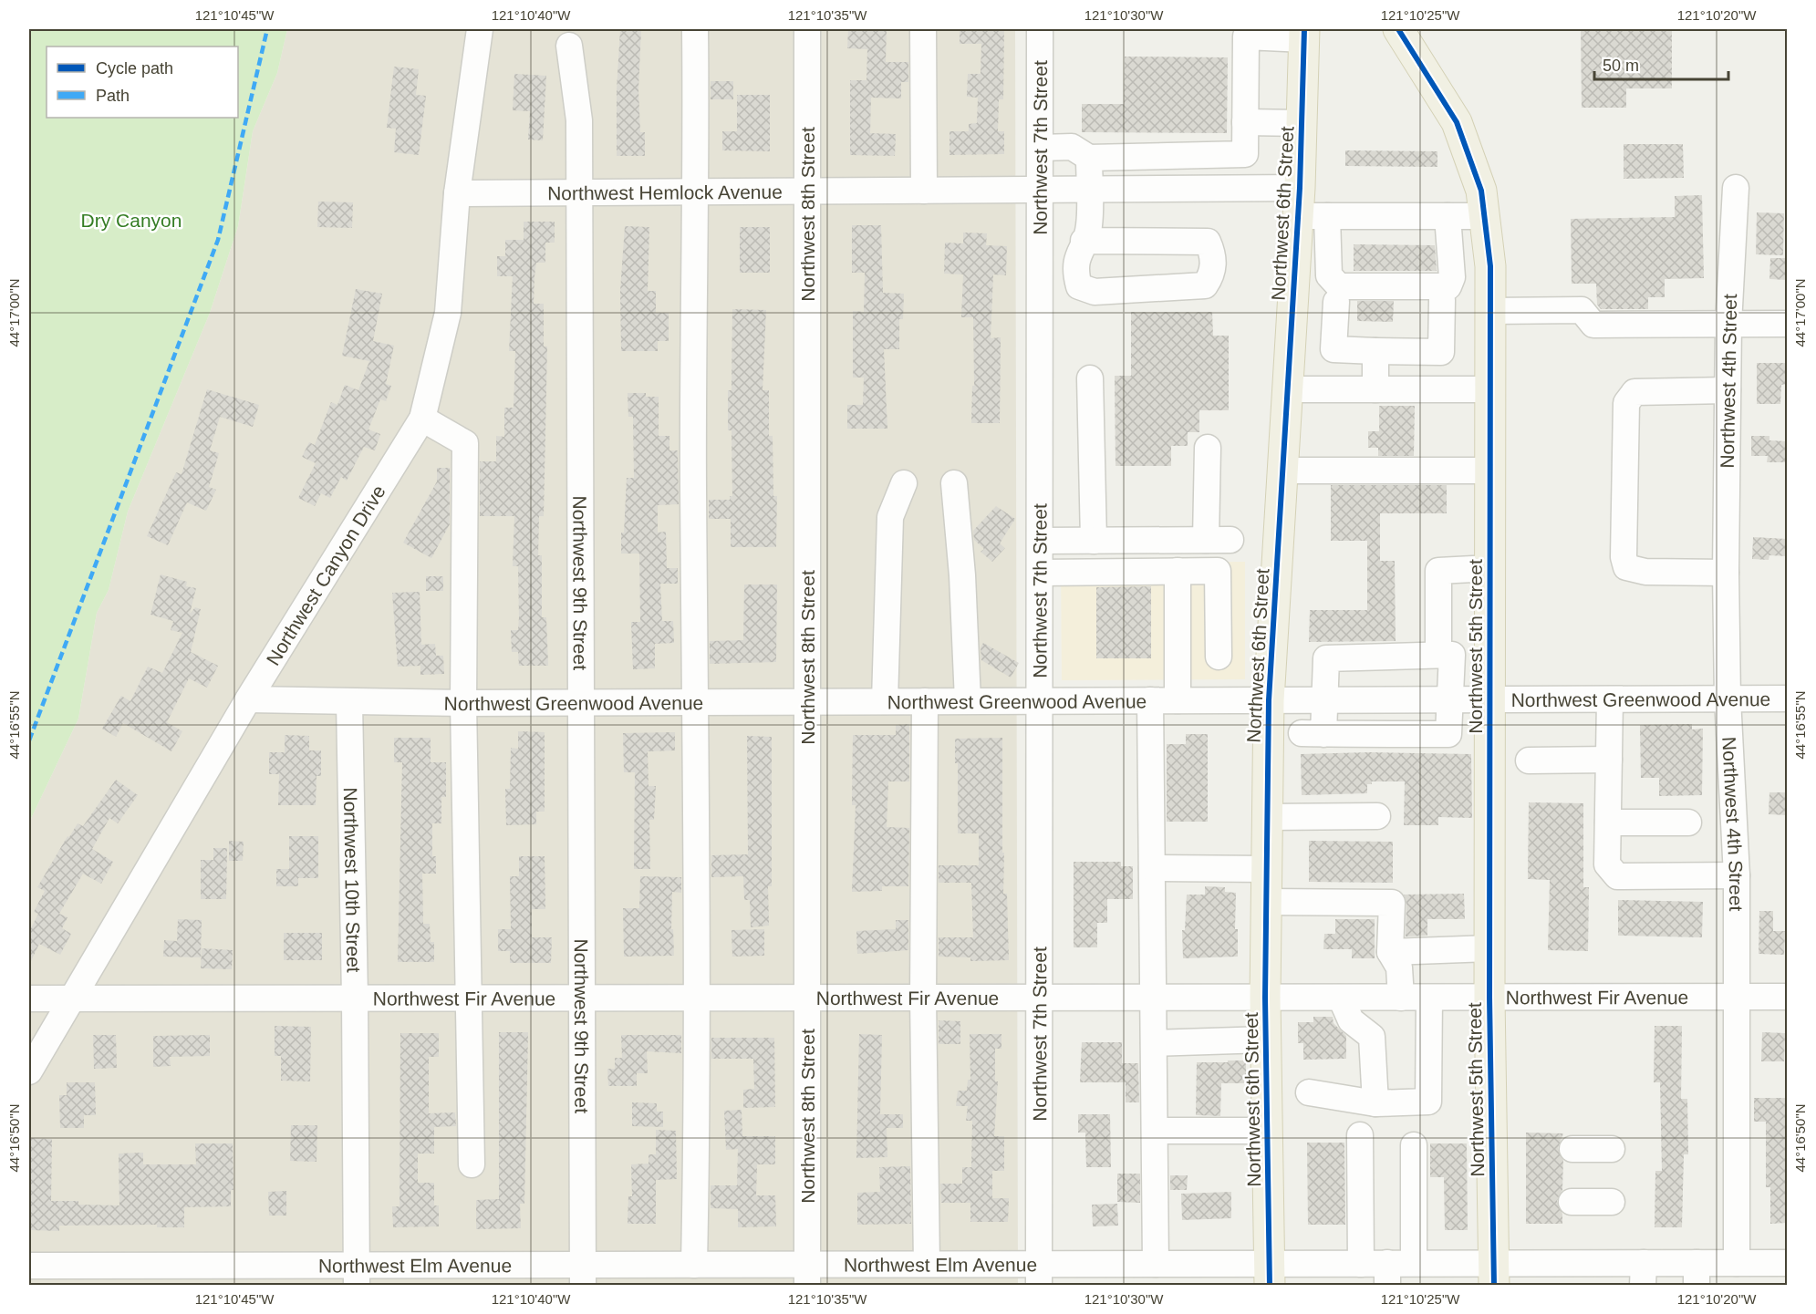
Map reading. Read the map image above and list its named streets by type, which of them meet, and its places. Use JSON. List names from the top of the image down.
{
  "streets": {
    "main road": ["Northwest 6th Street", "Northwest 5th Street"],
    "street": [
      "Northwest 7th Street",
      "Northwest Hemlock Avenue",
      "Northwest 8th Street",
      "Northwest 4th Street",
      "Northwest Canyon Drive",
      "Northwest 9th Street",
      "Northwest Greenwood Avenue",
      "Northwest 10th Street",
      "Northwest Fir Avenue",
      "Northwest Elm Avenue"
    ]
  },
  "crossings": [
    ["Northwest 7th Street", "Northwest Hemlock Avenue"],
    ["Northwest 7th Street", "Northwest Greenwood Avenue"],
    ["Northwest 7th Street", "Northwest Fir Avenue"],
    ["Northwest 7th Street", "Northwest Elm Avenue"],
    ["Northwest Hemlock Avenue", "Northwest 6th Street"],
    ["Northwest Hemlock Avenue", "Northwest 8th Street"],
    ["Northwest Hemlock Avenue", "Northwest Canyon Drive"],
    ["Northwest Hemlock Avenue", "Northwest 9th Street"],
    ["Northwest Hemlock Avenue", "Northwest 5th Street"],
    ["Northwest 6th Street", "Northwest Greenwood Avenue"],
    ["Northwest 6th Street", "Northwest Fir Avenue"],
    ["Northwest 6th Street", "Northwest Elm Avenue"],
    ["Northwest 8th Street", "Northwest Greenwood Avenue"],
    ["Northwest 8th Street", "Northwest Fir Avenue"],
    ["Northwest 8th Street", "Northwest Elm Avenue"],
    ["Northwest 4th Street", "Northwest Greenwood Avenue"],
    ["Northwest 4th Street", "Northwest Fir Avenue"],
    ["Northwest 4th Street", "Northwest Elm Avenue"],
    ["Northwest Canyon Drive", "Northwest Greenwood Avenue"],
    ["Northwest Canyon Drive", "Northwest Fir Avenue"],
    ["Northwest 9th Street", "Northwest Greenwood Avenue"],
    ["Northwest 9th Street", "Northwest Fir Avenue"],
    ["Northwest 9th Street", "Northwest Elm Avenue"],
    ["Northwest 5th Street", "Northwest Greenwood Avenue"],
    ["Northwest 5th Street", "Northwest Fir Avenue"],
    ["Northwest 5th Street", "Northwest Elm Avenue"],
    ["Northwest Greenwood Avenue", "Northwest 10th Street"],
    ["Northwest 10th Street", "Northwest Fir Avenue"],
    ["Northwest 10th Street", "Northwest Elm Avenue"]
  ],
  "parks": ["Dry Canyon"],
  "legend": ["Cycle path", "Path"],
  "scale_bar": "50 m",
  "coordinates": [
    "121°10'45\"W",
    "121°10'40\"W",
    "121°10'35\"W",
    "121°10'30\"W",
    "121°10'25\"W",
    "121°10'20\"W",
    "44°17'00\"N",
    "44°16'55\"N",
    "44°16'50\"N"
  ]
}
